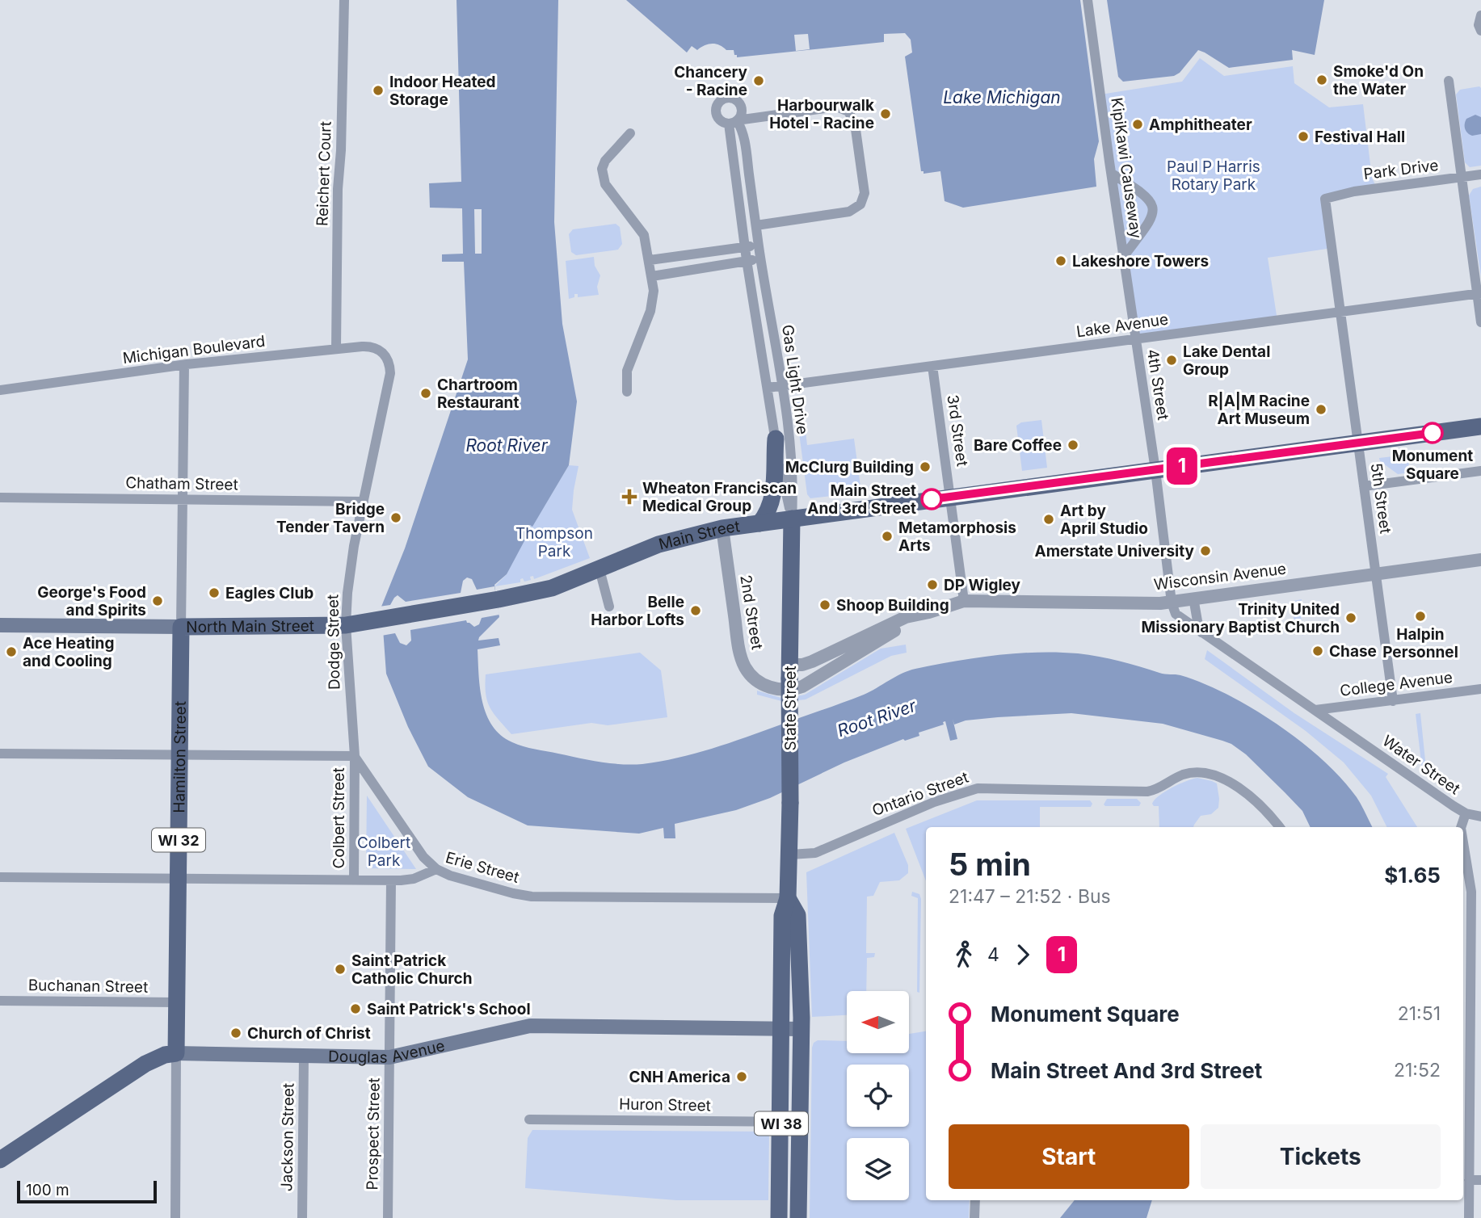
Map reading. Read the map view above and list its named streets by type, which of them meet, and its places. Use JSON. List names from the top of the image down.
{
  "streets": {
    "main road": [
      "Main Street",
      "North Main Street",
      "State Street",
      "Hamilton Street",
      "WI 32",
      "Douglas Avenue",
      "WI 38"
    ],
    "street": [
      "KipiKawi Causeway",
      "Park Drive",
      "Reichert Court",
      "Lake Avenue",
      "Michigan Boulevard",
      "Gas Light Drive",
      "4th Street",
      "3rd Street",
      "Chatham Street",
      "5th Street",
      "Wisconsin Avenue",
      "2nd Street",
      "Dodge Street",
      "College Avenue",
      "Water Street",
      "Ontario Street",
      "Colbert Street",
      "Erie Street",
      "Buchanan Street",
      "Huron Street",
      "Prospect Street",
      "Jackson Street"
    ]
  },
  "crossings": [
    ["KipiKawi Causeway", "Lake Avenue"],
    ["KipiKawi Causeway", "4th Street"],
    ["Park Drive", "5th Street"],
    ["Reichert Court", "Michigan Boulevard"],
    ["Lake Avenue", "Gas Light Drive"],
    ["Lake Avenue", "4th Street"],
    ["Lake Avenue", "3rd Street"],
    ["Lake Avenue", "5th Street"],
    ["Michigan Boulevard", "Dodge Street"],
    ["Michigan Boulevard", "Hamilton Street"],
    ["Gas Light Drive", "Main Street"],
    ["Gas Light Drive", "State Street"],
    ["4th Street", "Main Street"],
    ["4th Street", "Wisconsin Avenue"],
    ["4th Street", "Water Street"],
    ["3rd Street", "Main Street"],
    ["3rd Street", "Wisconsin Avenue"],
    ["Chatham Street", "Dodge Street"],
    ["Chatham Street", "Hamilton Street"],
    ["5th Street", "Main Street"],
    ["5th Street", "Wisconsin Avenue"],
    ["5th Street", "College Avenue"],
    ["Main Street", "2nd Street"],
    ["Main Street", "North Main Street"],
    ["Main Street", "State Street"],
    ["Wisconsin Avenue", "2nd Street"],
    ["Wisconsin Avenue", "State Street"],
    ["Wisconsin Avenue", "Water Street"],
    ["North Main Street", "Dodge Street"],
    ["North Main Street", "Hamilton Street"],
    ["Dodge Street", "Colbert Street"],
    ["College Avenue", "Water Street"],
    ["State Street", "Ontario Street"],
    ["State Street", "Erie Street"],
    ["State Street", "Douglas Avenue"],
    ["State Street", "Huron Street"],
    ["Hamilton Street", "Erie Street"],
    ["Hamilton Street", "Buchanan Street"],
    ["Hamilton Street", "Douglas Avenue"],
    ["Colbert Street", "Erie Street"],
    ["Erie Street", "Prospect Street"],
    ["Douglas Avenue", "Prospect Street"],
    ["Douglas Avenue", "Jackson Street"]
  ],
  "water": ["Lake Michigan", "Root River"],
  "parks": ["Paul P Harris Rotary Park", "Thompson Park", "Colbert Park"],
  "places": {
    "other": [
      "Smoke'd On the Water",
      "Chancery - Racine",
      "Indoor Heated Storage",
      "Harbourwalk Hotel - Racine",
      "Amphitheater",
      "Festival Hall",
      "Lakeshore Towers",
      "Lake Dental Group",
      "Chartroom Restaurant",
      "R|A|M Racine Art Museum",
      "Monument Square",
      "Bare Coffee",
      "McClurg Building",
      "Main Street And 3rd Street",
      "Bridge Tender Tavern",
      "Art by April Studio",
      "Metamorphosis Arts",
      "Amerstate University",
      "DP Wigley",
      "Eagles Club",
      "George's Food and Spirits",
      "Shoop Building",
      "Belle Harbor Lofts",
      "Halpin Personnel",
      "Trinity United Missionary Baptist Church",
      "Chase",
      "Ace Heating and Cooling",
      "Saint Patrick Catholic Church",
      "Saint Patrick's School",
      "Church of Christ",
      "CNH America"
    ],
    "health": ["Wheaton Franciscan Medical Group"]
  },
  "lines": ["bus line 1"],
  "scale_bar": "100 m",
  "north": "left",
  "page": {
    "on_map": "1",
    "heading": ["5 min", "21:47 – 21:52 · Bus", "$1.65"],
    "legs": ["4", "1"],
    "list": [
      {
        "name": "Monument Square",
        "value": "21:51"
      },
      {
        "name": "Main Street And 3rd Street",
        "value": "21:52"
      }
    ],
    "buttons": ["Start", "Tickets"],
    "scale": "100 m"
  }
}
